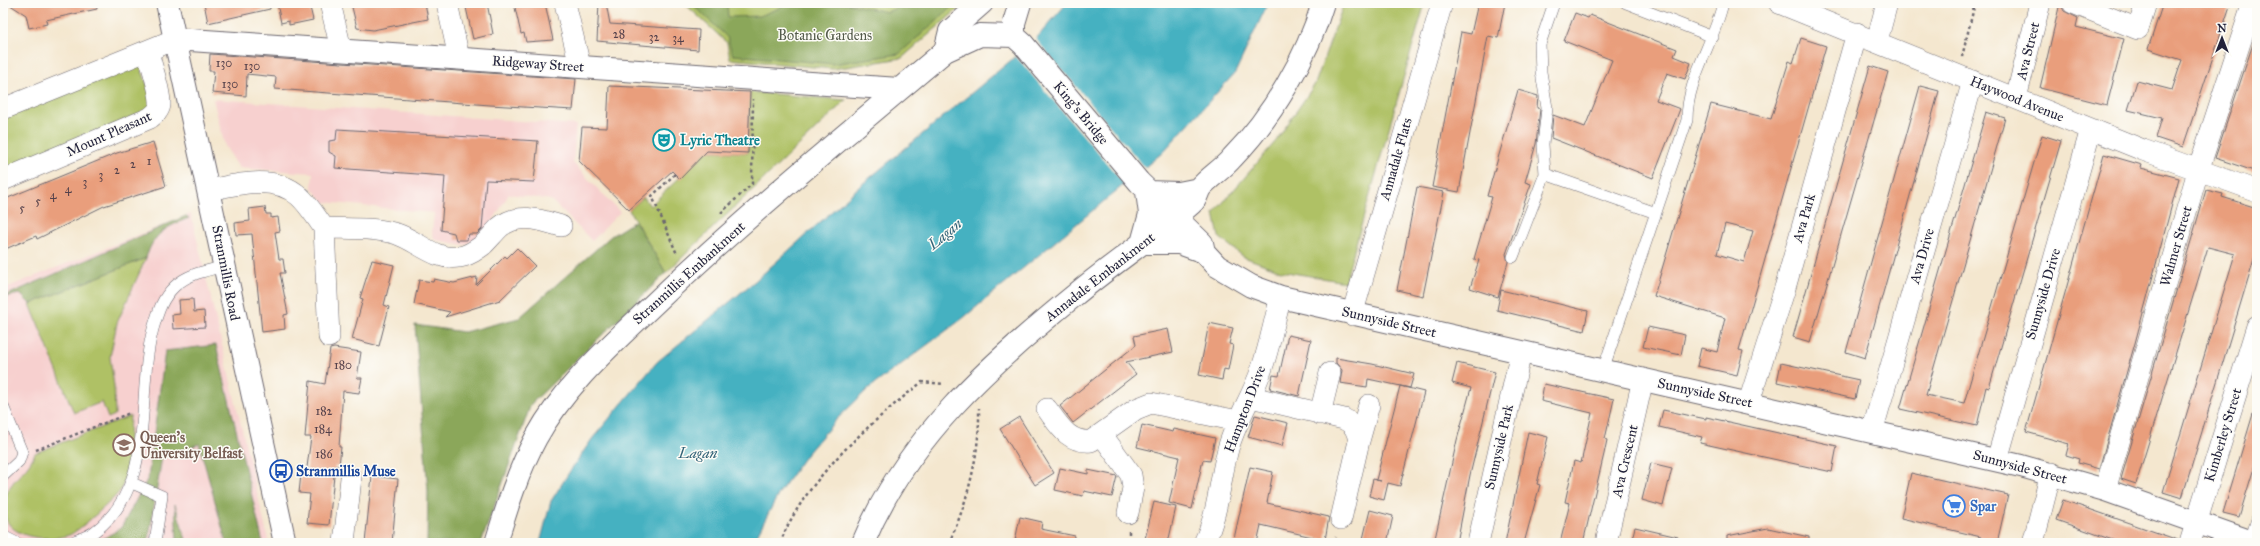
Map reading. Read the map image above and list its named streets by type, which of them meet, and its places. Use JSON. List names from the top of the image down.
{
  "streets": {
    "street": [
      "Ava Street",
      "Ridgeway Street",
      "Haywood Avenue",
      "King's Bridge",
      "Mount Pleasant",
      "Annadale Flats",
      "Ava Park",
      "Walmer Street",
      "Ava Drive",
      "Stranmillis Road",
      "Stranmillis Embankment",
      "Annadale Embankment",
      "Sunnyside Drive",
      "Sunnyside Street",
      "Hampton Drive",
      "Kimberley Street",
      "Sunnyside Park",
      "Ava Crescent"
    ]
  },
  "crossings": [
    ["Ava Street", "Haywood Avenue"],
    ["Ridgeway Street", "Stranmillis Road"],
    ["Ridgeway Street", "Stranmillis Embankment"],
    ["Haywood Avenue", "Ava Park"],
    ["Haywood Avenue", "Walmer Street"],
    ["Haywood Avenue", "Ava Drive"],
    ["Haywood Avenue", "Sunnyside Drive"],
    ["King's Bridge", "Stranmillis Embankment"],
    ["King's Bridge", "Annadale Embankment"],
    ["King's Bridge", "Sunnyside Street"],
    ["Annadale Flats", "Sunnyside Street"],
    ["Ava Park", "Sunnyside Street"],
    ["Walmer Street", "Sunnyside Street"],
    ["Ava Drive", "Sunnyside Street"],
    ["Annadale Embankment", "Sunnyside Street"],
    ["Sunnyside Drive", "Sunnyside Street"],
    ["Sunnyside Street", "Hampton Drive"],
    ["Sunnyside Street", "Kimberley Street"],
    ["Sunnyside Street", "Sunnyside Park"],
    ["Sunnyside Street", "Ava Crescent"]
  ],
  "water": ["Lagan"],
  "parks": ["Botanic Gardens"],
  "places": {
    "theatre": ["Lyric Theatre"],
    "school or university": ["Queen's University Belfast"],
    "bus stop": ["Stranmillis Muse"],
    "supermarket": ["Spar"]
  },
  "house_numbers": [
    "28",
    "32",
    "34",
    "130",
    "130",
    "130",
    "1",
    "2",
    "2",
    "3",
    "3",
    "4",
    "4",
    "5",
    "5",
    "180",
    "182",
    "184",
    "186"
  ],
  "north": "top"
}
